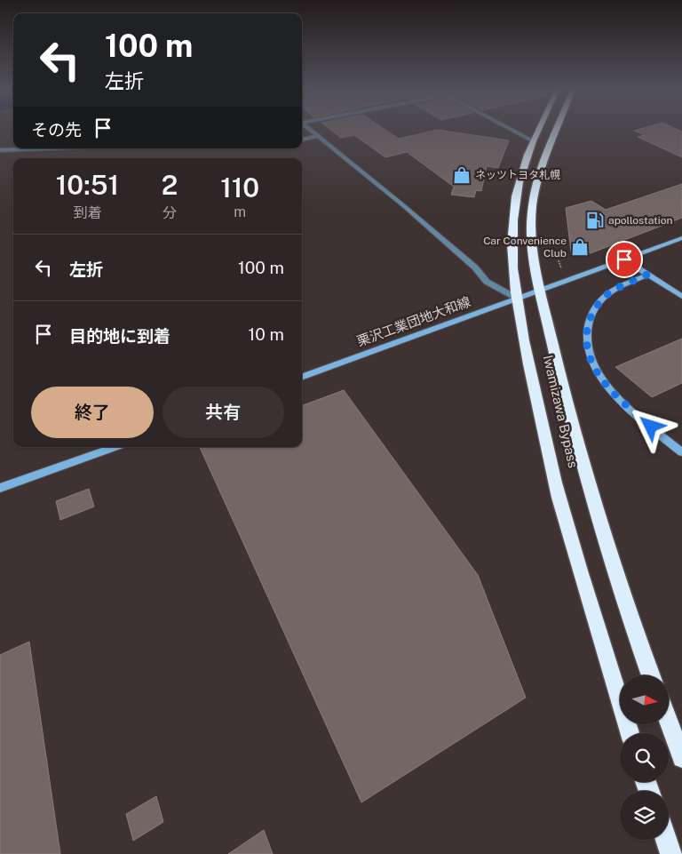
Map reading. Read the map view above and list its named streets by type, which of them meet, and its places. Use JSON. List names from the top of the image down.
{
  "streets": {
    "highway": ["Iwamizawa Bypass"],
    "street": ["栗沢工業団地大和線"]
  },
  "crossings": [
    ["栗沢工業団地大和線", "Iwamizawa Bypass"]
  ],
  "places": {
    "shop": ["ネッツトヨタ札幌", "Car Convenience Club"],
    "fuel station": ["apollostation"]
  },
  "north": "right",
  "page": {
    "turn": ["100 m", "左折"],
    "then": "その先",
    "eta": [
      "10:51",
      "到着",
      "2",
      "分",
      "110",
      "m"
    ],
    "list": [
      {
        "name": "左折",
        "value": "100 m"
      },
      {
        "name": "目的地に到着",
        "value": "10 m"
      }
    ],
    "buttons": ["終了", "共有"]
  }
}
